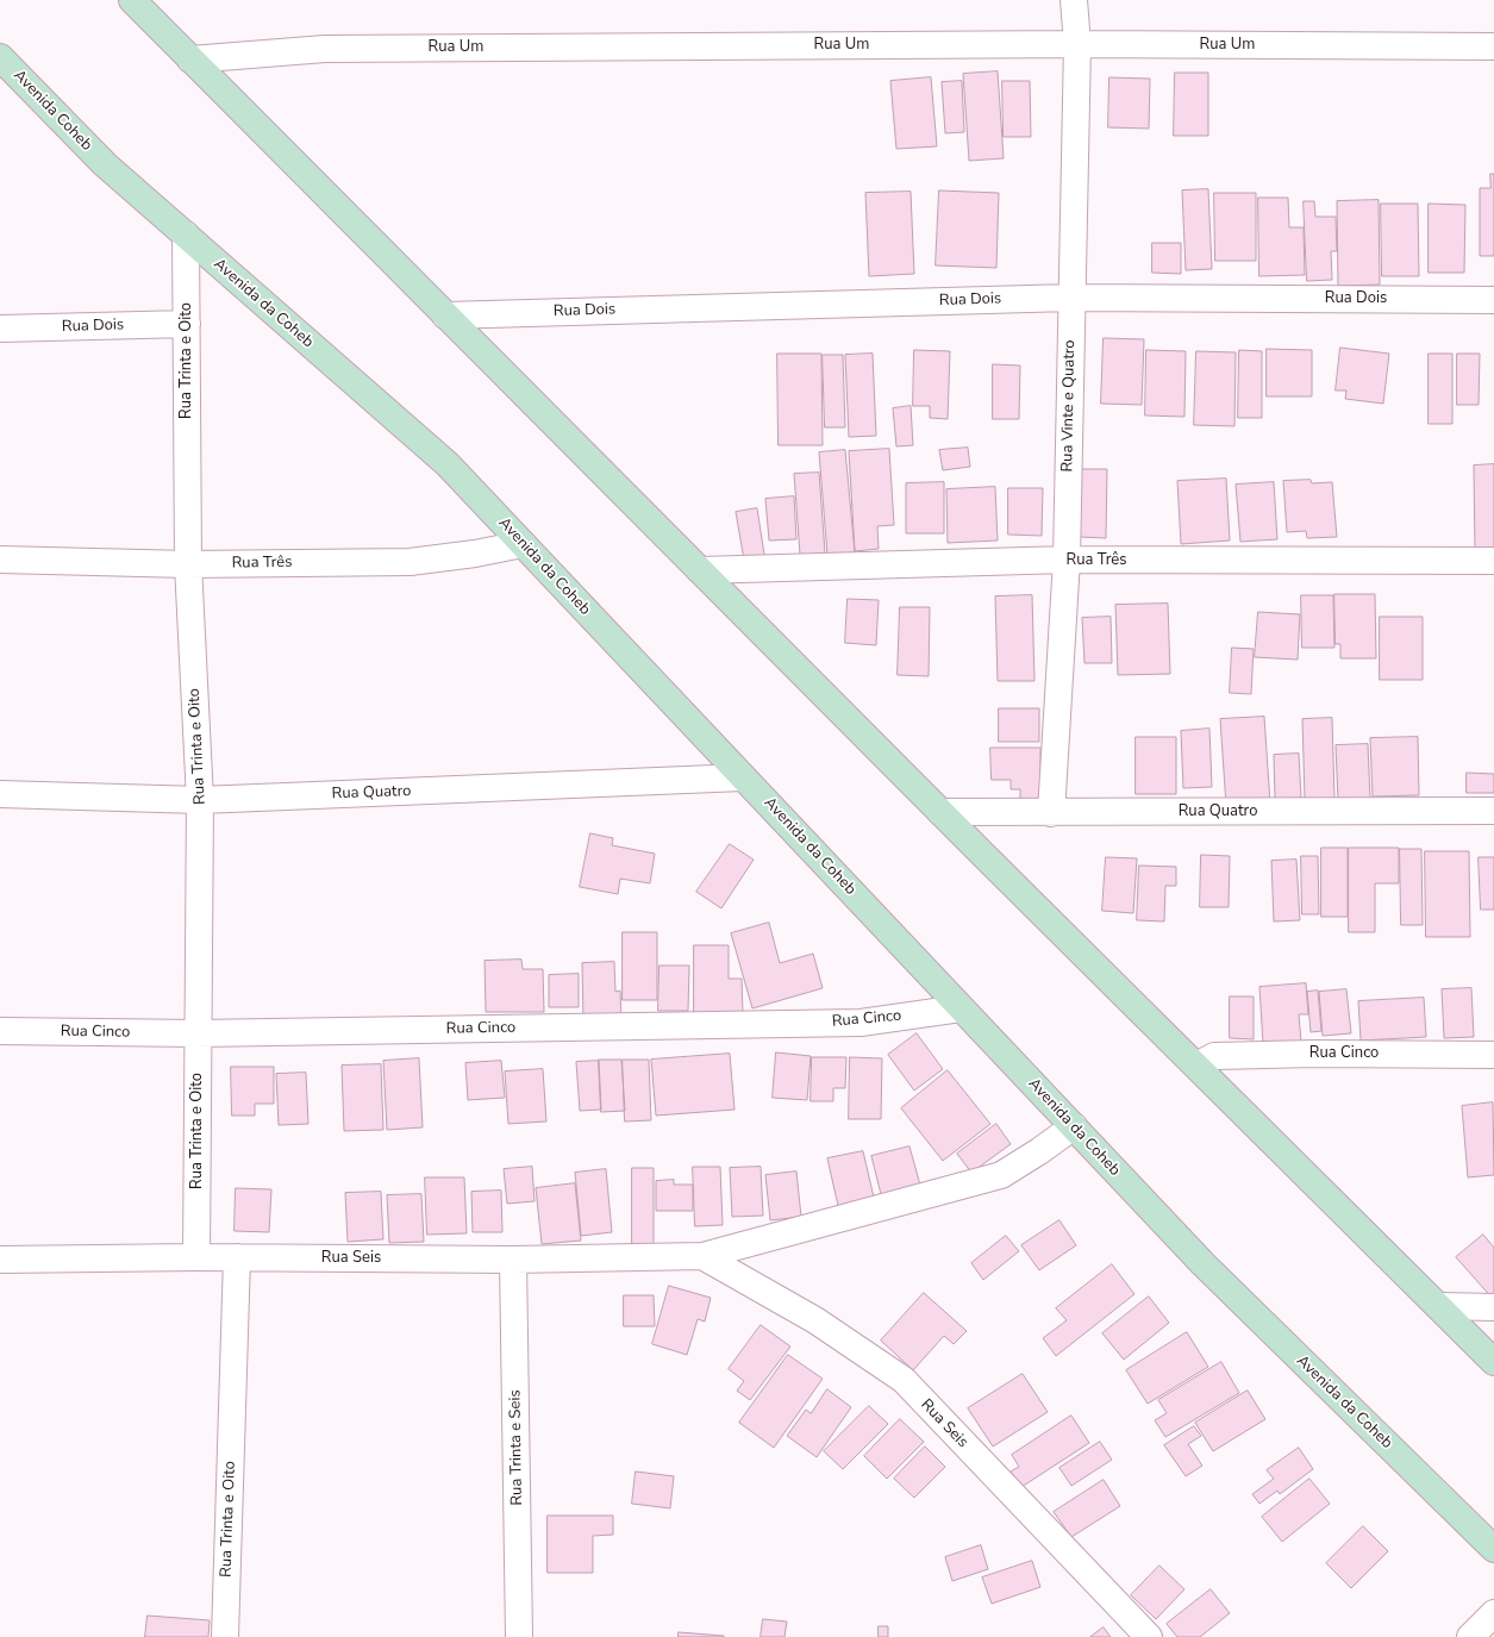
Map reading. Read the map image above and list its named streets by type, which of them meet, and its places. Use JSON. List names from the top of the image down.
{
  "streets": {
    "main road": ["Avenida Coheb", "Avenida da Coheb"],
    "street": [
      "Rua Um",
      "Rua Dois",
      "Rua Trinta e Oito",
      "Rua Vinte e Quatro",
      "Rua Três",
      "Rua Quatro",
      "Rua Cinco",
      "Rua Seis",
      "Rua Trinta e Seis"
    ]
  },
  "crossings": [
    ["Rua Um", "Rua Vinte e Quatro"],
    ["Avenida Coheb", "Avenida da Coheb"],
    ["Rua Dois", "Rua Trinta e Oito"],
    ["Rua Dois", "Rua Vinte e Quatro"],
    ["Avenida da Coheb", "Rua Trinta e Oito"],
    ["Avenida da Coheb", "Rua Três"],
    ["Avenida da Coheb", "Rua Quatro"],
    ["Avenida da Coheb", "Rua Cinco"],
    ["Avenida da Coheb", "Rua Seis"],
    ["Rua Trinta e Oito", "Rua Três"],
    ["Rua Trinta e Oito", "Rua Quatro"],
    ["Rua Trinta e Oito", "Rua Cinco"],
    ["Rua Trinta e Oito", "Rua Seis"],
    ["Rua Vinte e Quatro", "Rua Três"],
    ["Rua Vinte e Quatro", "Rua Quatro"],
    ["Rua Seis", "Rua Trinta e Seis"]
  ]
}
